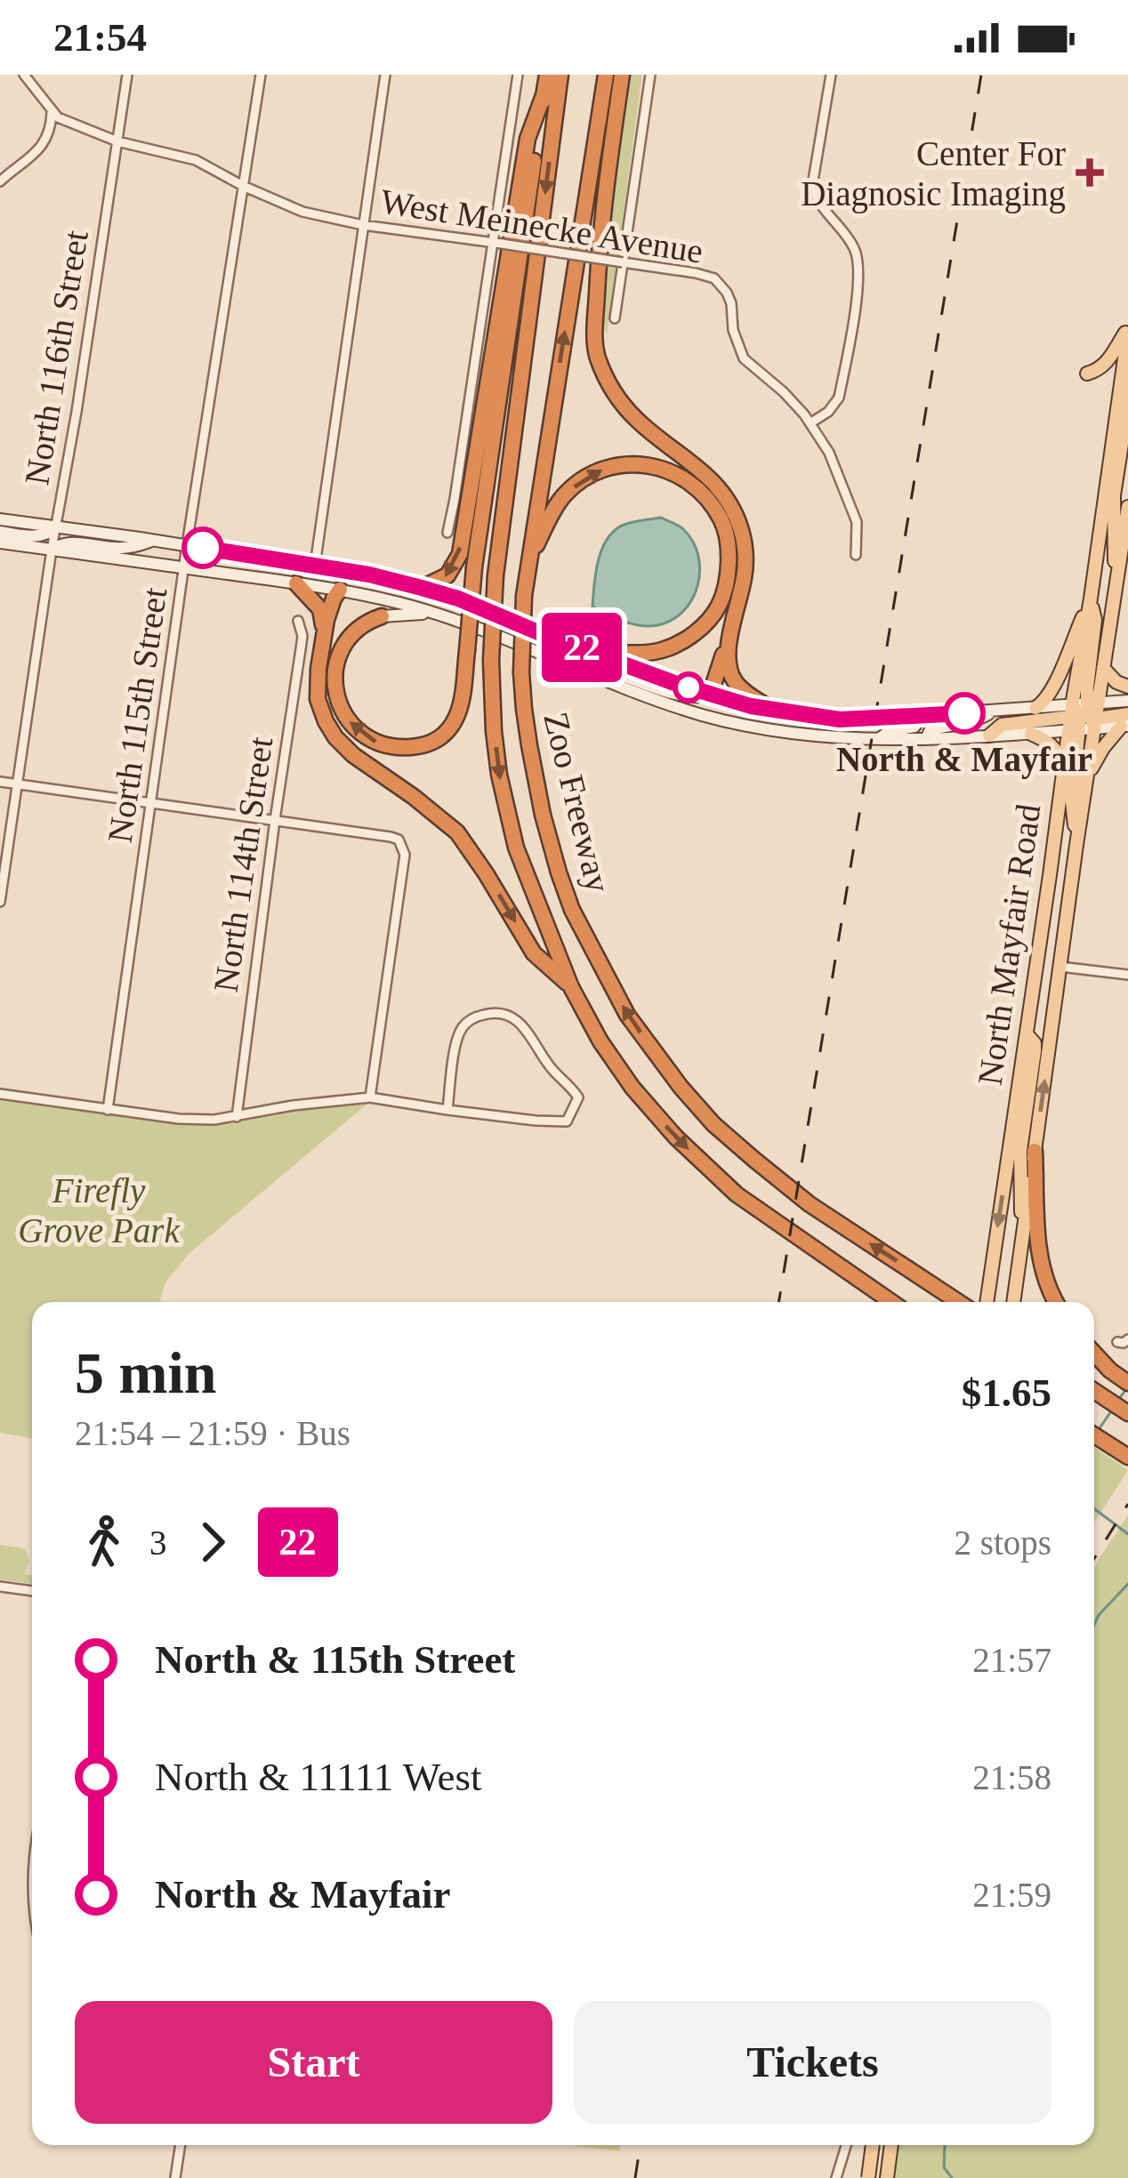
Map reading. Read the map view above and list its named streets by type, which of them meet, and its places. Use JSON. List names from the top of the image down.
{
  "streets": {
    "highway": ["Zoo Freeway"],
    "main road": ["North Mayfair Road"],
    "street": [
      "West Meinecke Avenue",
      "North 116th Street",
      "North 115th Street",
      "North 114th Street"
    ]
  },
  "crossings": [
    ["West Meinecke Avenue", "North 116th Street"],
    ["West Meinecke Avenue", "North 115th Street"]
  ],
  "parks": ["Firefly Grove Park"],
  "places": {
    "health": ["Center For Diagnosic Imaging"],
    "other": ["North & Mayfair"]
  },
  "lines": ["bus line 22"],
  "page": {
    "status": "21:54",
    "on_map": "22",
    "heading": ["5 min", "21:54 – 21:59 · Bus", "$1.65"],
    "legs": ["3", "22", "2 stops"],
    "list": [
      {
        "name": "North & 115th Street",
        "value": "21:57"
      },
      {
        "name": "North & 11111 West",
        "value": "21:58"
      },
      {
        "name": "North & Mayfair",
        "value": "21:59"
      }
    ],
    "buttons": ["Start", "Tickets"]
  }
}
